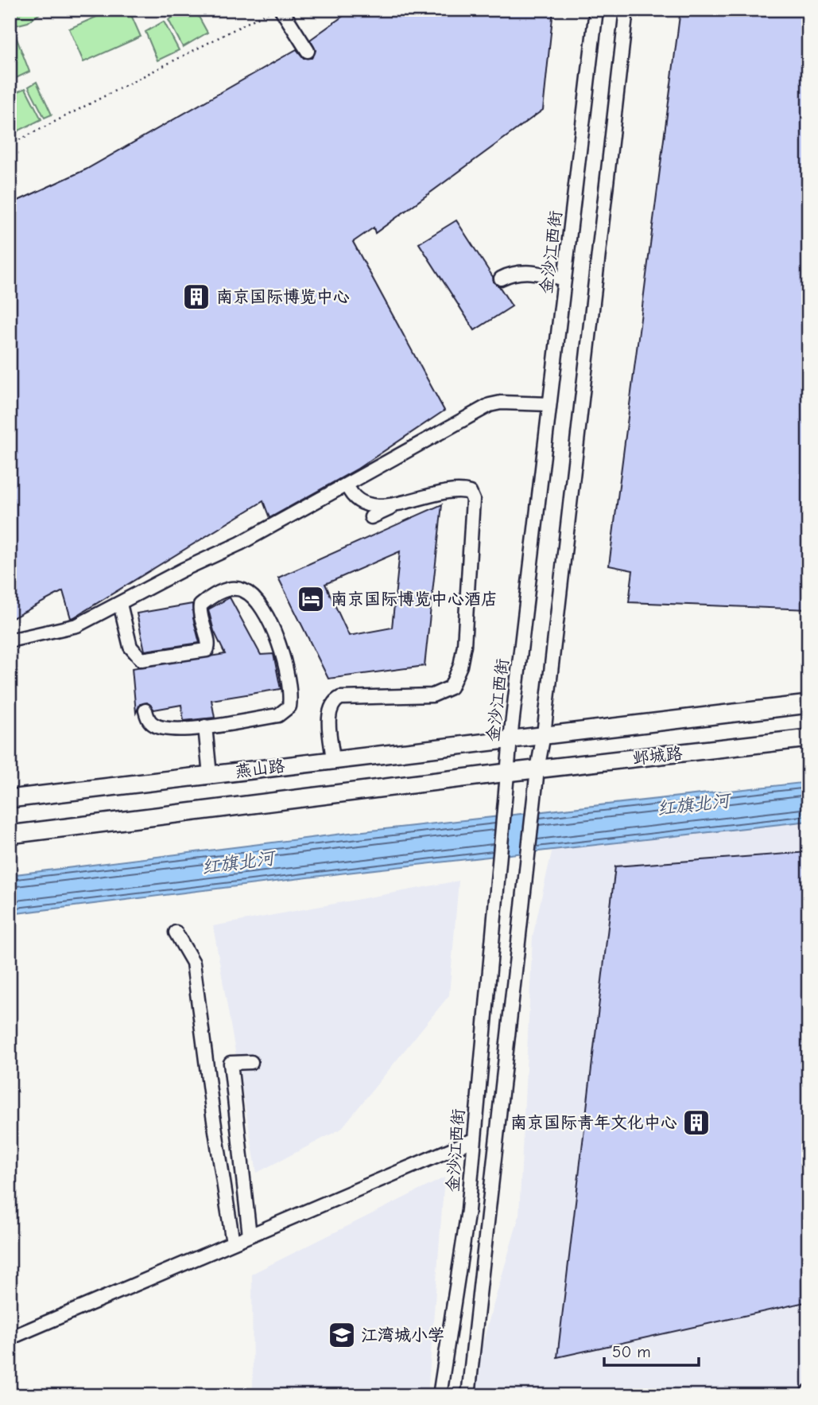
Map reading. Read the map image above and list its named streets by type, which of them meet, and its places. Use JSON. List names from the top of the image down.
{
  "streets": {
    "main road": ["邺城路", "燕山路"],
    "street": ["金沙江西街"]
  },
  "crossings": [
    ["金沙江西街", "邺城路"],
    ["金沙江西街", "燕山路"],
    ["邺城路", "燕山路"]
  ],
  "water": ["红旗北河"],
  "places": {
    "building": ["南京国际博览中心", "南京国际青年文化中心"],
    "hotel": ["南京国际博览中心酒店"],
    "school or university": ["江湾城小学"]
  },
  "scale_bar": "50 m"
}
